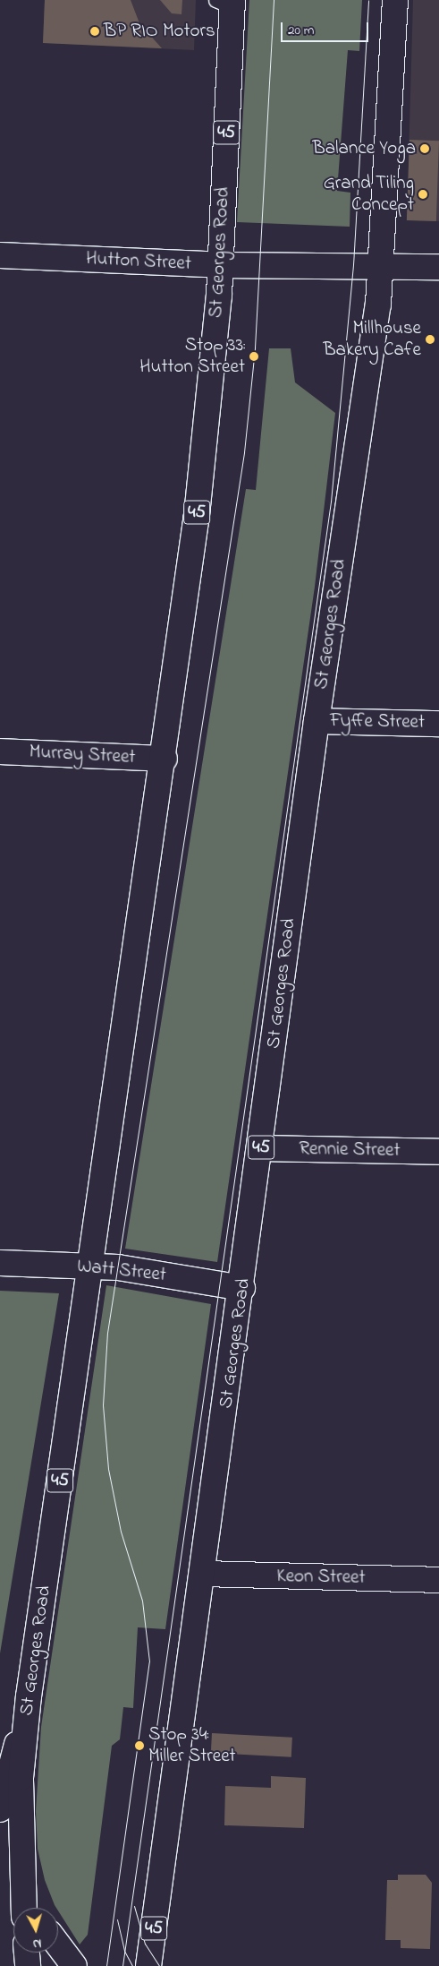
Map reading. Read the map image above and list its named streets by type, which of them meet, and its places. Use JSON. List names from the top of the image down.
{
  "streets": {
    "main road": [
      "45",
      "St Georges Road",
      "Hutton Street",
      "Fyffe Street",
      "Murray Street",
      "Rennie Street",
      "Watt Street",
      "Keon Street"
    ]
  },
  "crossings": [
    ["St Georges Road", "Hutton Street"],
    ["St Georges Road", "Fyffe Street"],
    ["St Georges Road", "Murray Street"],
    ["St Georges Road", "Rennie Street"],
    ["St Georges Road", "Watt Street"],
    ["St Georges Road", "Keon Street"]
  ],
  "places": [
    "BP RIO Motors",
    "Balance Yoga",
    "Grand Tiling Concept",
    "Millhouse Bakery Cafe",
    "Stop 33: Hutton Street",
    "Stop 34: Miller Street"
  ],
  "scale_bar": "20 m",
  "north": "bottom"
}
